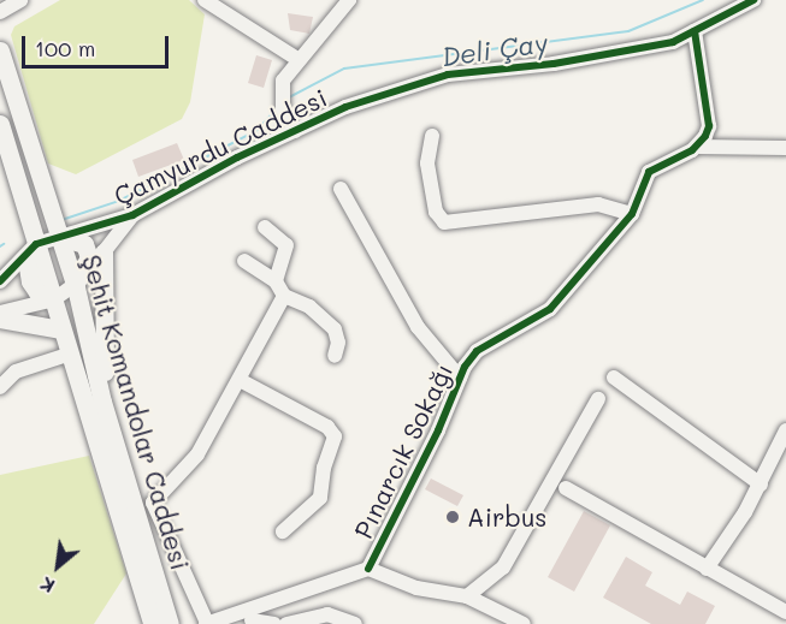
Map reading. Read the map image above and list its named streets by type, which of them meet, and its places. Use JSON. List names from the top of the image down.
{
  "streets": {
    "main road": ["Şehit Komandolar Caddesi"],
    "street": ["Çamyurdu Caddesi", "Pınarcık Sokağı"]
  },
  "crossings": [
    ["Çamyurdu Caddesi", "Şehit Komandolar Caddesi"]
  ],
  "water": ["Deli Çay"],
  "places": ["Airbus"],
  "scale_bar": "100 m",
  "north": "bottom left"
}
